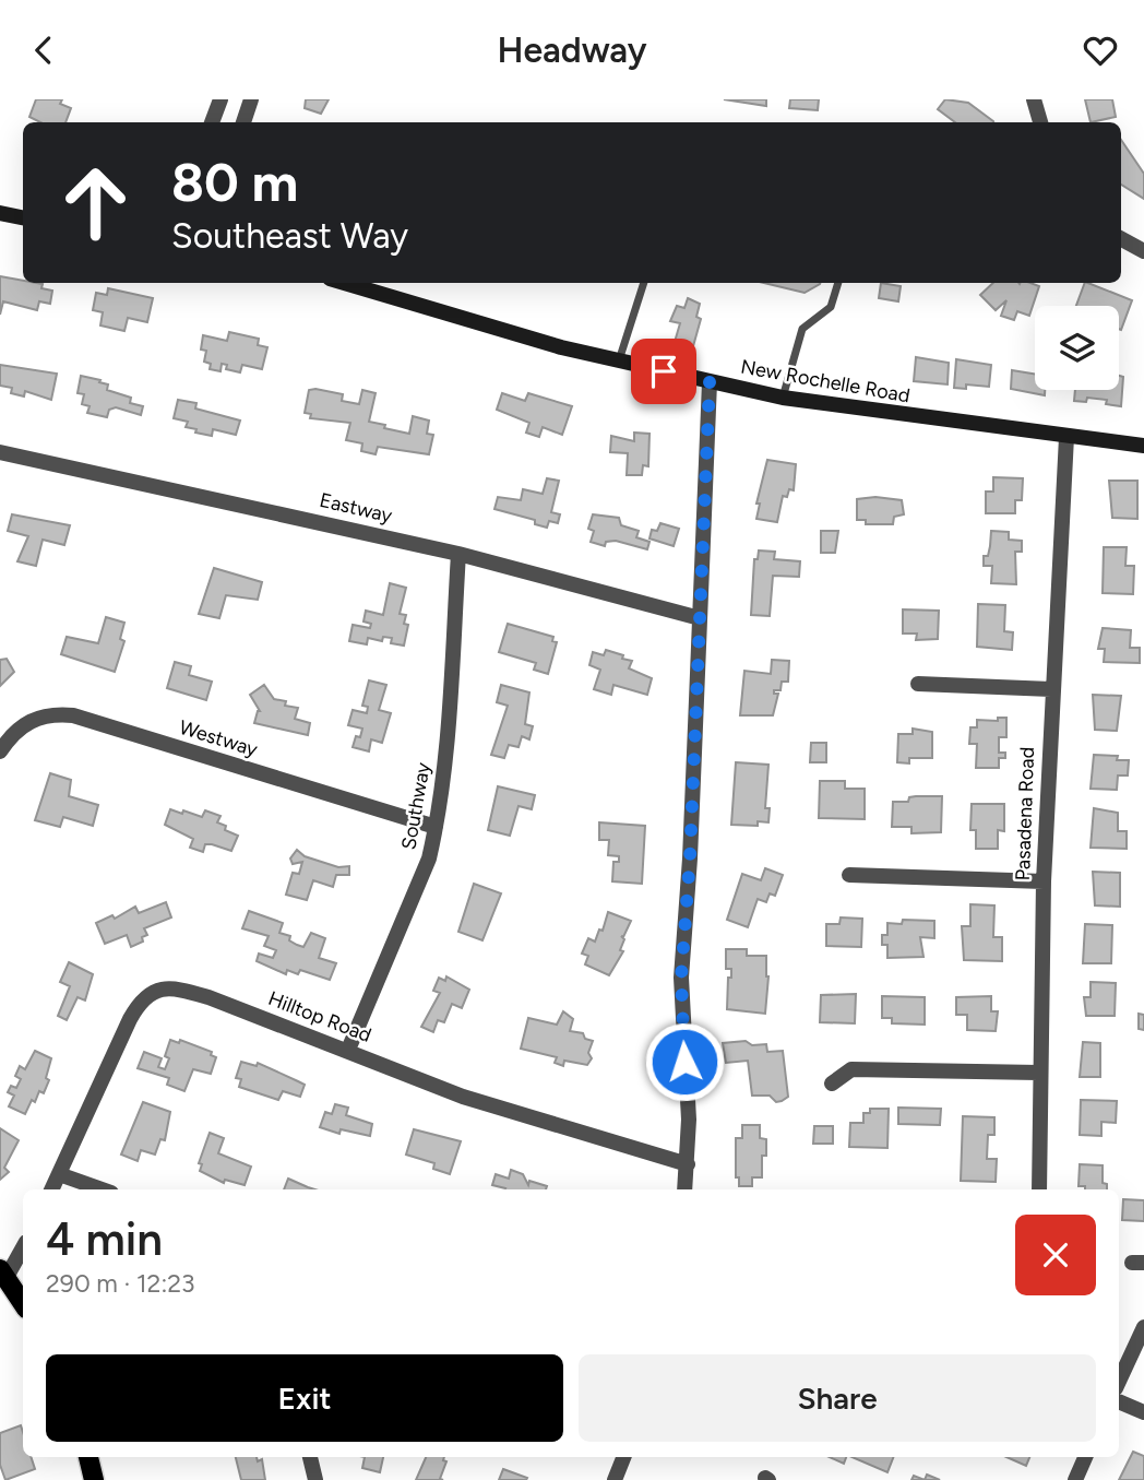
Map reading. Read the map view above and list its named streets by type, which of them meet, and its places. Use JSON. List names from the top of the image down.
{
  "streets": {
    "main road": ["New Rochelle Road"],
    "street": [
      "Eastway",
      "Westway",
      "Southway",
      "Pasadena Road",
      "Hilltop Road"
    ]
  },
  "crossings": [
    ["New Rochelle Road", "Pasadena Road"],
    ["Eastway", "Southway"],
    ["Westway", "Southway"],
    ["Southway", "Hilltop Road"]
  ],
  "page": {
    "header": "Headway",
    "turn": ["80 m", "Southeast Way"],
    "heading": ["4 min", "290 m · 12:23"],
    "buttons": ["Exit", "Share"]
  }
}
